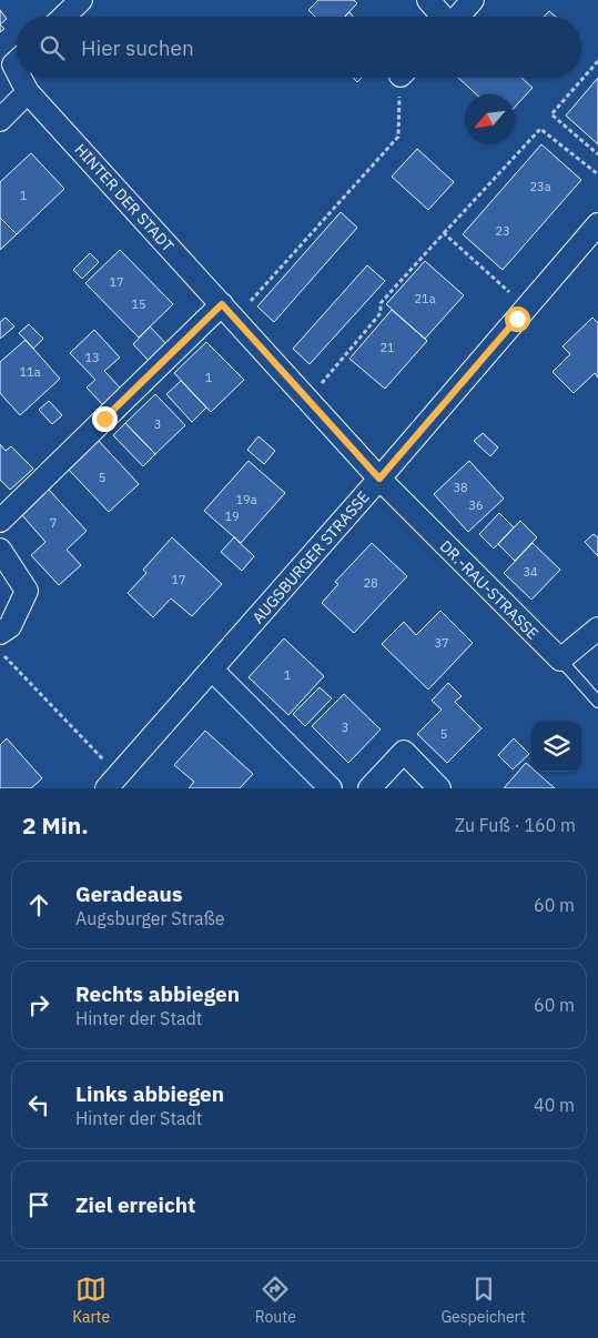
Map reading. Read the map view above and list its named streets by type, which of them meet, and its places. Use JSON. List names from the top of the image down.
{
  "streets": {
    "street": ["HINTER DER STADT", "AUGSBURGER STRASSE", "DR.-RAU-STRASSE"]
  },
  "crossings": [
    ["HINTER DER STADT", "AUGSBURGER STRASSE"],
    ["HINTER DER STADT", "DR.-RAU-STRASSE"],
    ["AUGSBURGER STRASSE", "DR.-RAU-STRASSE"]
  ],
  "house_numbers": [
    "23a",
    "1",
    "23",
    "17",
    "21a",
    "15",
    "21",
    "13",
    "11a",
    "1",
    "3",
    "5",
    "38",
    "19a",
    "36",
    "19",
    "7",
    "34",
    "17",
    "28",
    "37",
    "1",
    "3",
    "5"
  ],
  "north": "bottom left",
  "page": {
    "search": "Hier suchen",
    "heading": ["2 Min.", "Zu Fuß · 160 m"],
    "list": [
      ["Geradeaus", "Augsburger Straße", "60 m"],
      ["Rechts abbiegen", "Hinter der Stadt", "60 m"],
      ["Links abbiegen", "Hinter der Stadt", "40 m"],
      "Ziel erreicht"
    ],
    "nav": ["Karte", "Route", "Gespeichert"]
  }
}
